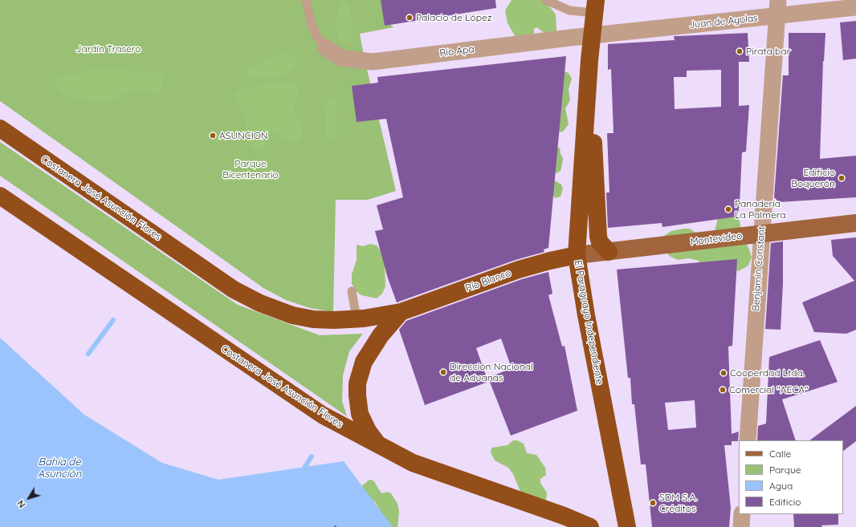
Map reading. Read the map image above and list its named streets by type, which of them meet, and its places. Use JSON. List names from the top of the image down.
{
  "streets": {
    "highway": ["Costanera José Asunción Flores", "Río Blanco", "El Paraguayo Independiente"],
    "main road": ["Montevideo"],
    "street": ["Juan de Ayolas", "Río Apa", "Benjamín Constant"]
  },
  "crossings": [
    ["Juan de Ayolas", "Río Apa"],
    ["Juan de Ayolas", "Benjamín Constant"],
    ["Juan de Ayolas", "El Paraguayo Independiente"],
    ["Río Apa", "El Paraguayo Independiente"],
    ["Costanera José Asunción Flores", "Río Blanco"],
    ["Montevideo", "Benjamín Constant"],
    ["Montevideo", "Río Blanco"],
    ["Montevideo", "El Paraguayo Independiente"],
    ["Río Blanco", "El Paraguayo Independiente"]
  ],
  "water": ["Bahía de Asunción"],
  "parks": ["Jardín Trasero", "Parque Bicentenario"],
  "places": [
    "Palacio de López",
    "Pirata bar",
    "ASUNCION",
    "Edificio Boquerón",
    "Panadería La Palmera",
    "Dirección Nacional de Aduanas",
    "Cooperdad Ltda.",
    "Comercial \"AECA\"",
    "SDM S.A. Créditos"
  ],
  "legend": [
    "Calle",
    "Parque",
    "Agua",
    "Edificio"
  ],
  "north": "bottom left"
}
